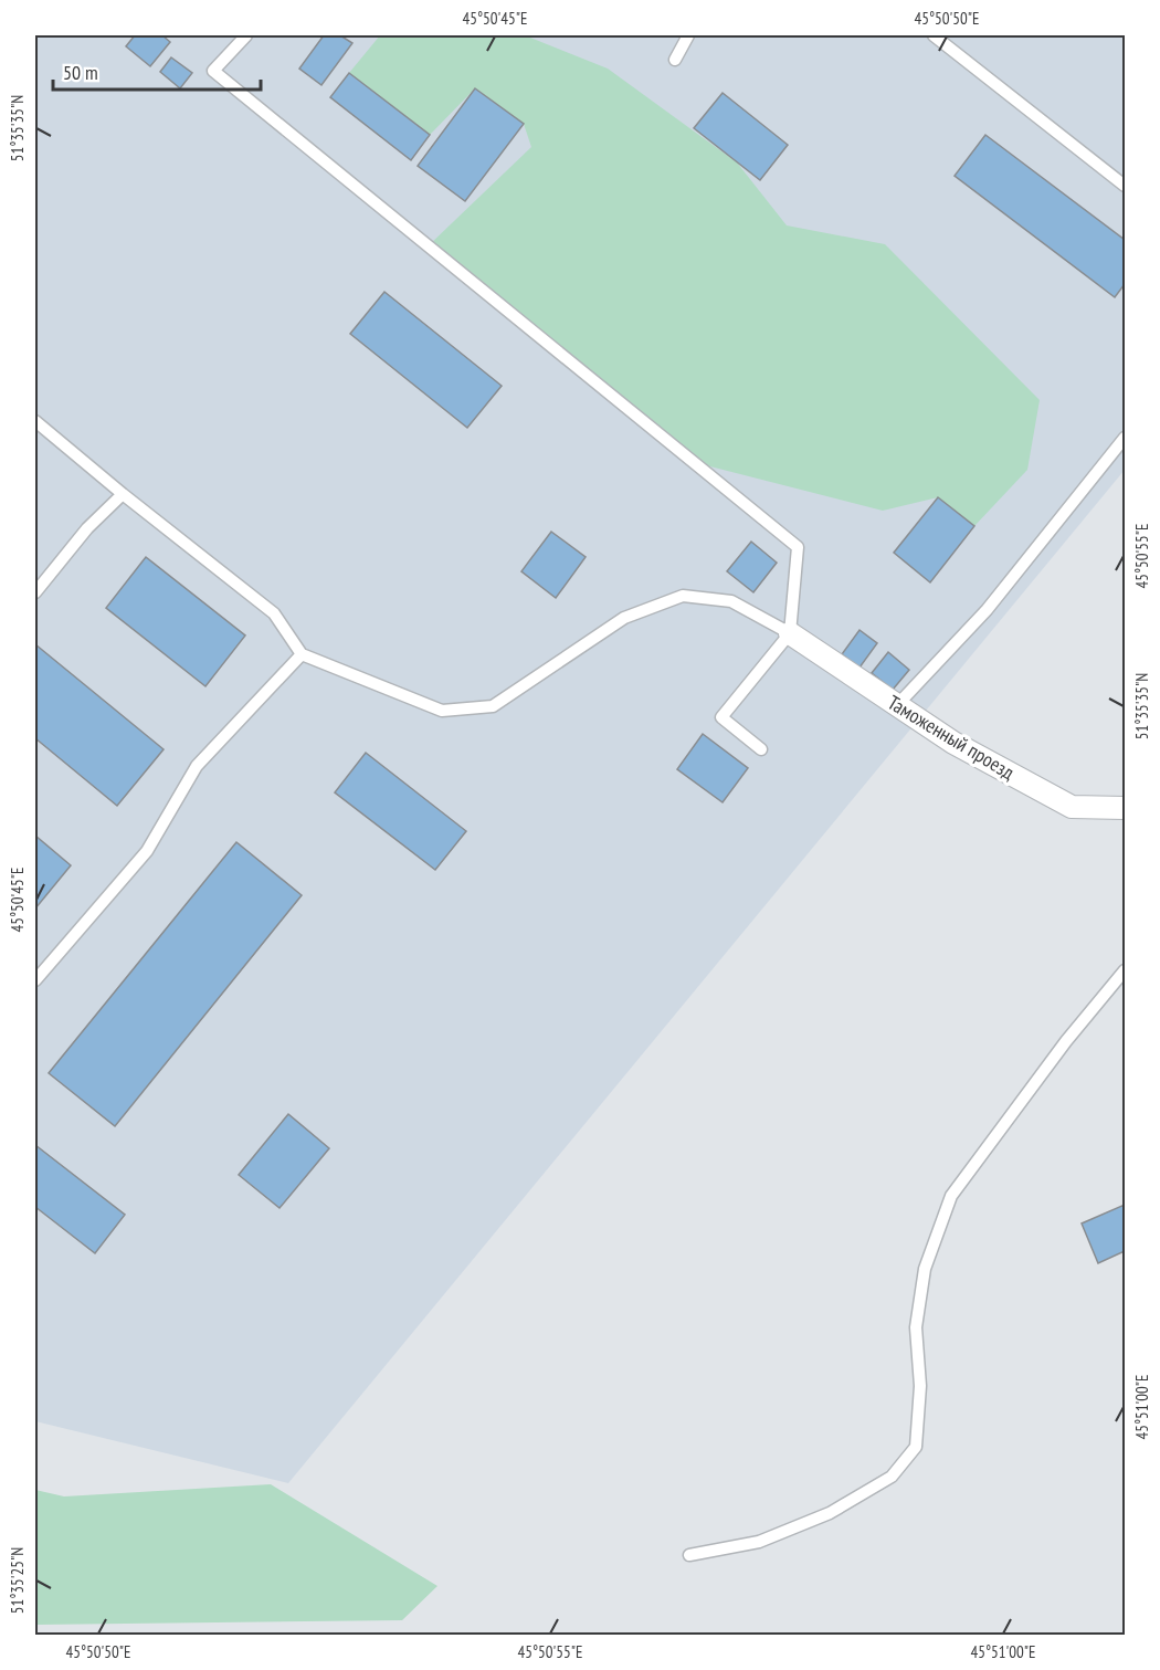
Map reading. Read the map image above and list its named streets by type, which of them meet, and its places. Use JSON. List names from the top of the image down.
{
  "streets": {
    "street": ["Таможенный проезд"]
  },
  "scale_bar": "50 m",
  "coordinates": [
    "45°50'45\"E",
    "45°50'50\"E",
    "51°35'35\"N",
    "45°50'55\"E",
    "45°51'00\"E",
    "51°35'25\"N"
  ]
}
